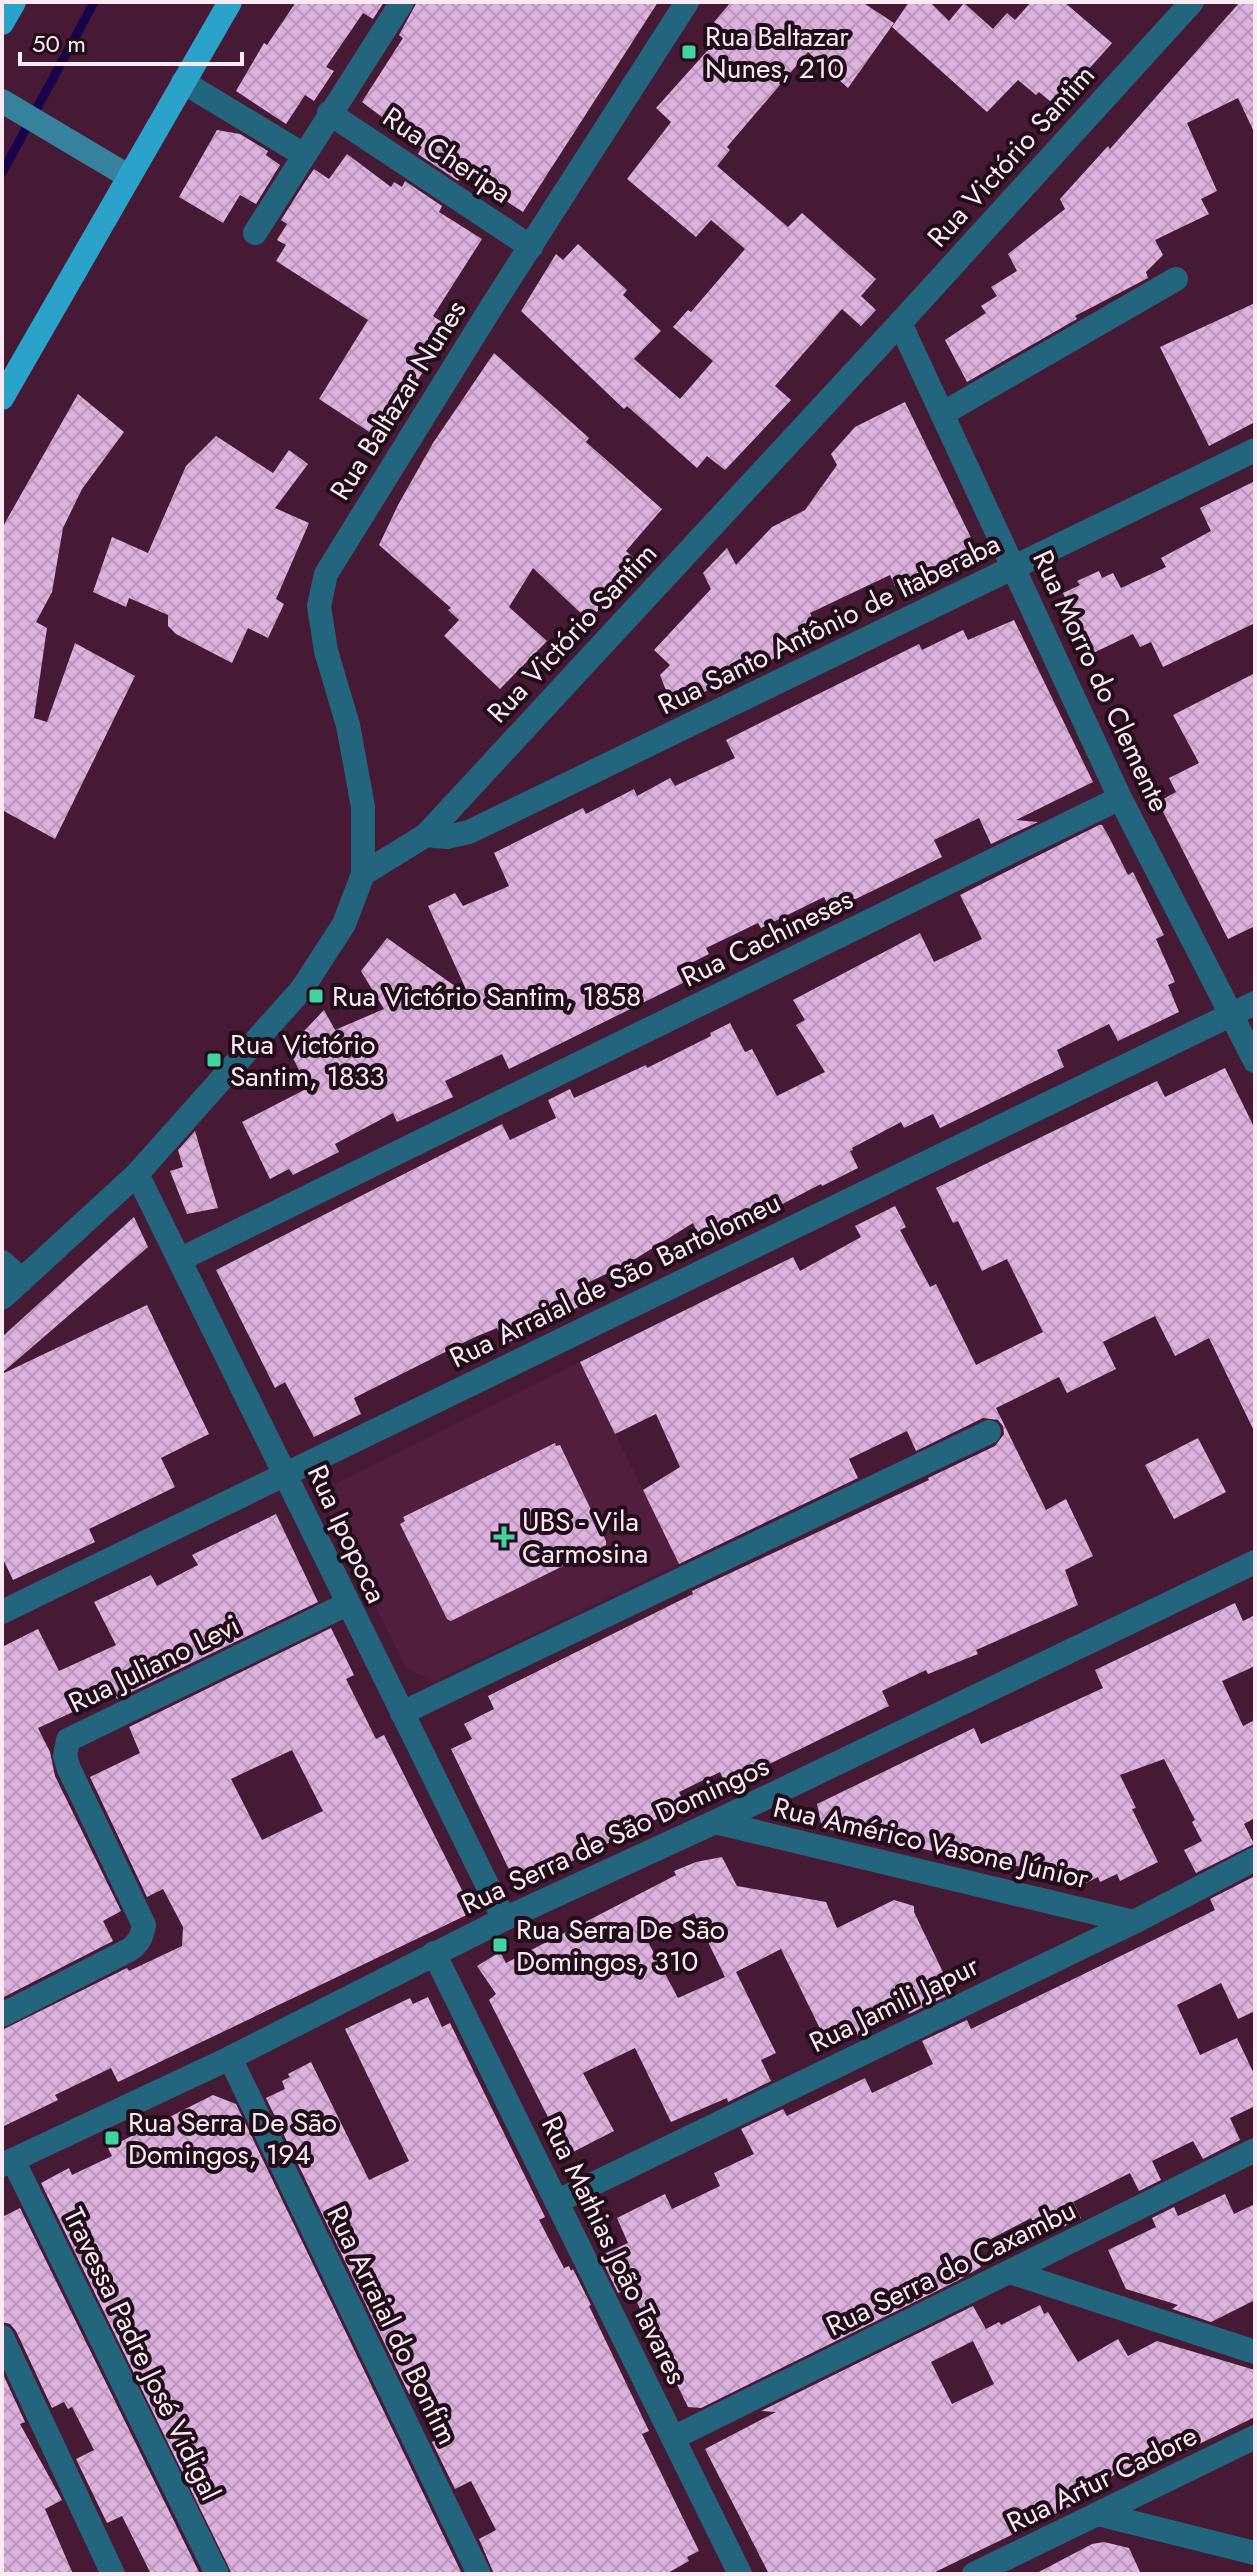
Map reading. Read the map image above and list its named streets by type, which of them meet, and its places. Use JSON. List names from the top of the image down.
{
  "streets": {
    "street": [
      "Rua Cheripa",
      "Rua Victório Santim",
      "Rua Baltazar Nunes",
      "Rua Santo Antônio de Itaberaba",
      "Rua Morro do Clemente",
      "Rua Cachineses",
      "Rua Arraial de São Bartolomeu",
      "Rua Ipopoca",
      "Rua Juliano Levi",
      "Rua Serra de São Domingos",
      "Rua Américo Vasone Júnior",
      "Rua Jamili Japur",
      "Rua Mathias João Tavares",
      "Rua Serra do Caxambu",
      "Rua Arraial do Bonfim",
      "Travessa Padre José Vidigal",
      "Rua Artur Cadore"
    ]
  },
  "crossings": [
    ["Rua Cheripa", "Rua Baltazar Nunes"],
    ["Rua Victório Santim", "Rua Baltazar Nunes"],
    ["Rua Victório Santim", "Rua Santo Antônio de Itaberaba"],
    ["Rua Victório Santim", "Rua Morro do Clemente"],
    ["Rua Santo Antônio de Itaberaba", "Rua Morro do Clemente"],
    ["Rua Morro do Clemente", "Rua Cachineses"],
    ["Rua Morro do Clemente", "Rua Arraial de São Bartolomeu"],
    ["Rua Cachineses", "Rua Ipopoca"],
    ["Rua Arraial de São Bartolomeu", "Rua Ipopoca"],
    ["Rua Ipopoca", "Rua Juliano Levi"],
    ["Rua Ipopoca", "Rua Serra de São Domingos"],
    ["Rua Serra de São Domingos", "Rua Américo Vasone Júnior"],
    ["Rua Serra de São Domingos", "Rua Mathias João Tavares"],
    ["Rua Serra de São Domingos", "Rua Arraial do Bonfim"],
    ["Rua Serra de São Domingos", "Travessa Padre José Vidigal"],
    ["Rua Américo Vasone Júnior", "Rua Jamili Japur"],
    ["Rua Jamili Japur", "Rua Mathias João Tavares"],
    ["Rua Mathias João Tavares", "Rua Serra do Caxambu"]
  ],
  "places": {
    "transit": [
      "Rua Baltazar Nunes, 210",
      "Rua Victório Santim, 1858",
      "Rua Victório Santim, 1833",
      "Rua Serra De São Domingos, 310",
      "Rua Serra De São Domingos, 194"
    ],
    "health": ["UBS - Vila Carmosina"]
  },
  "scale_bar": "50 m"
}
